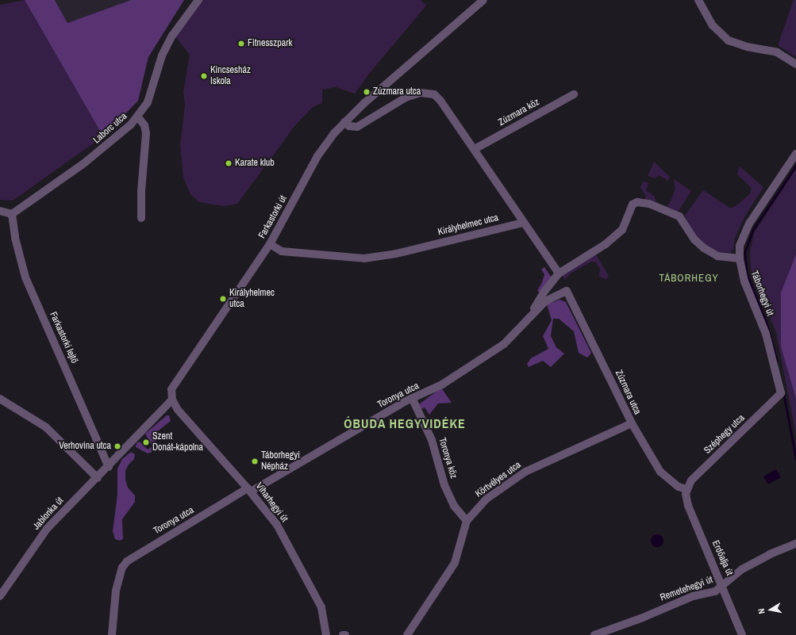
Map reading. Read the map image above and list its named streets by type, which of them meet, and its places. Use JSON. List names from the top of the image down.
{
  "streets": {
    "street": [
      "Zúzmara köz",
      "Laborc utca",
      "Farkastorki út",
      "Királyhelmec utca",
      "Táborhegyi út",
      "Farkastorki lejtő",
      "Zúzmara utca",
      "Toronya utca",
      "Széphegy utca",
      "Toronya köz",
      "Körtvélyes utca",
      "Viharhegyi út",
      "Jablonka út",
      "Erdőalja út",
      "Remetehegyi út"
    ]
  },
  "crossings": [
    ["Laborc utca", "Farkastorki lejtő"],
    ["Farkastorki út", "Királyhelmec utca"],
    ["Farkastorki út", "Viharhegyi út"],
    ["Táborhegyi út", "Toronya utca"],
    ["Táborhegyi út", "Széphegy utca"],
    ["Farkastorki lejtő", "Jablonka út"],
    ["Zúzmara utca", "Toronya utca"],
    ["Zúzmara utca", "Széphegy utca"],
    ["Zúzmara utca", "Körtvélyes utca"],
    ["Zúzmara utca", "Erdőalja út"],
    ["Toronya utca", "Toronya köz"],
    ["Toronya utca", "Viharhegyi út"],
    ["Széphegy utca", "Erdőalja út"],
    ["Toronya köz", "Körtvélyes utca"],
    ["Erdőalja út", "Remetehegyi út"]
  ],
  "districts": ["TÁBORHEGY", "ÓBUDA HEGYVIDÉKE"],
  "places": [
    "Fitnesszpark",
    "Kincsesház Iskola",
    "Zúzmara utca",
    "Karate klub",
    "Királyhelmec utca",
    "Szent Donát-kápolna",
    "Verhovina utca",
    "Táborhegyi Népház"
  ],
  "north": "left"
}
